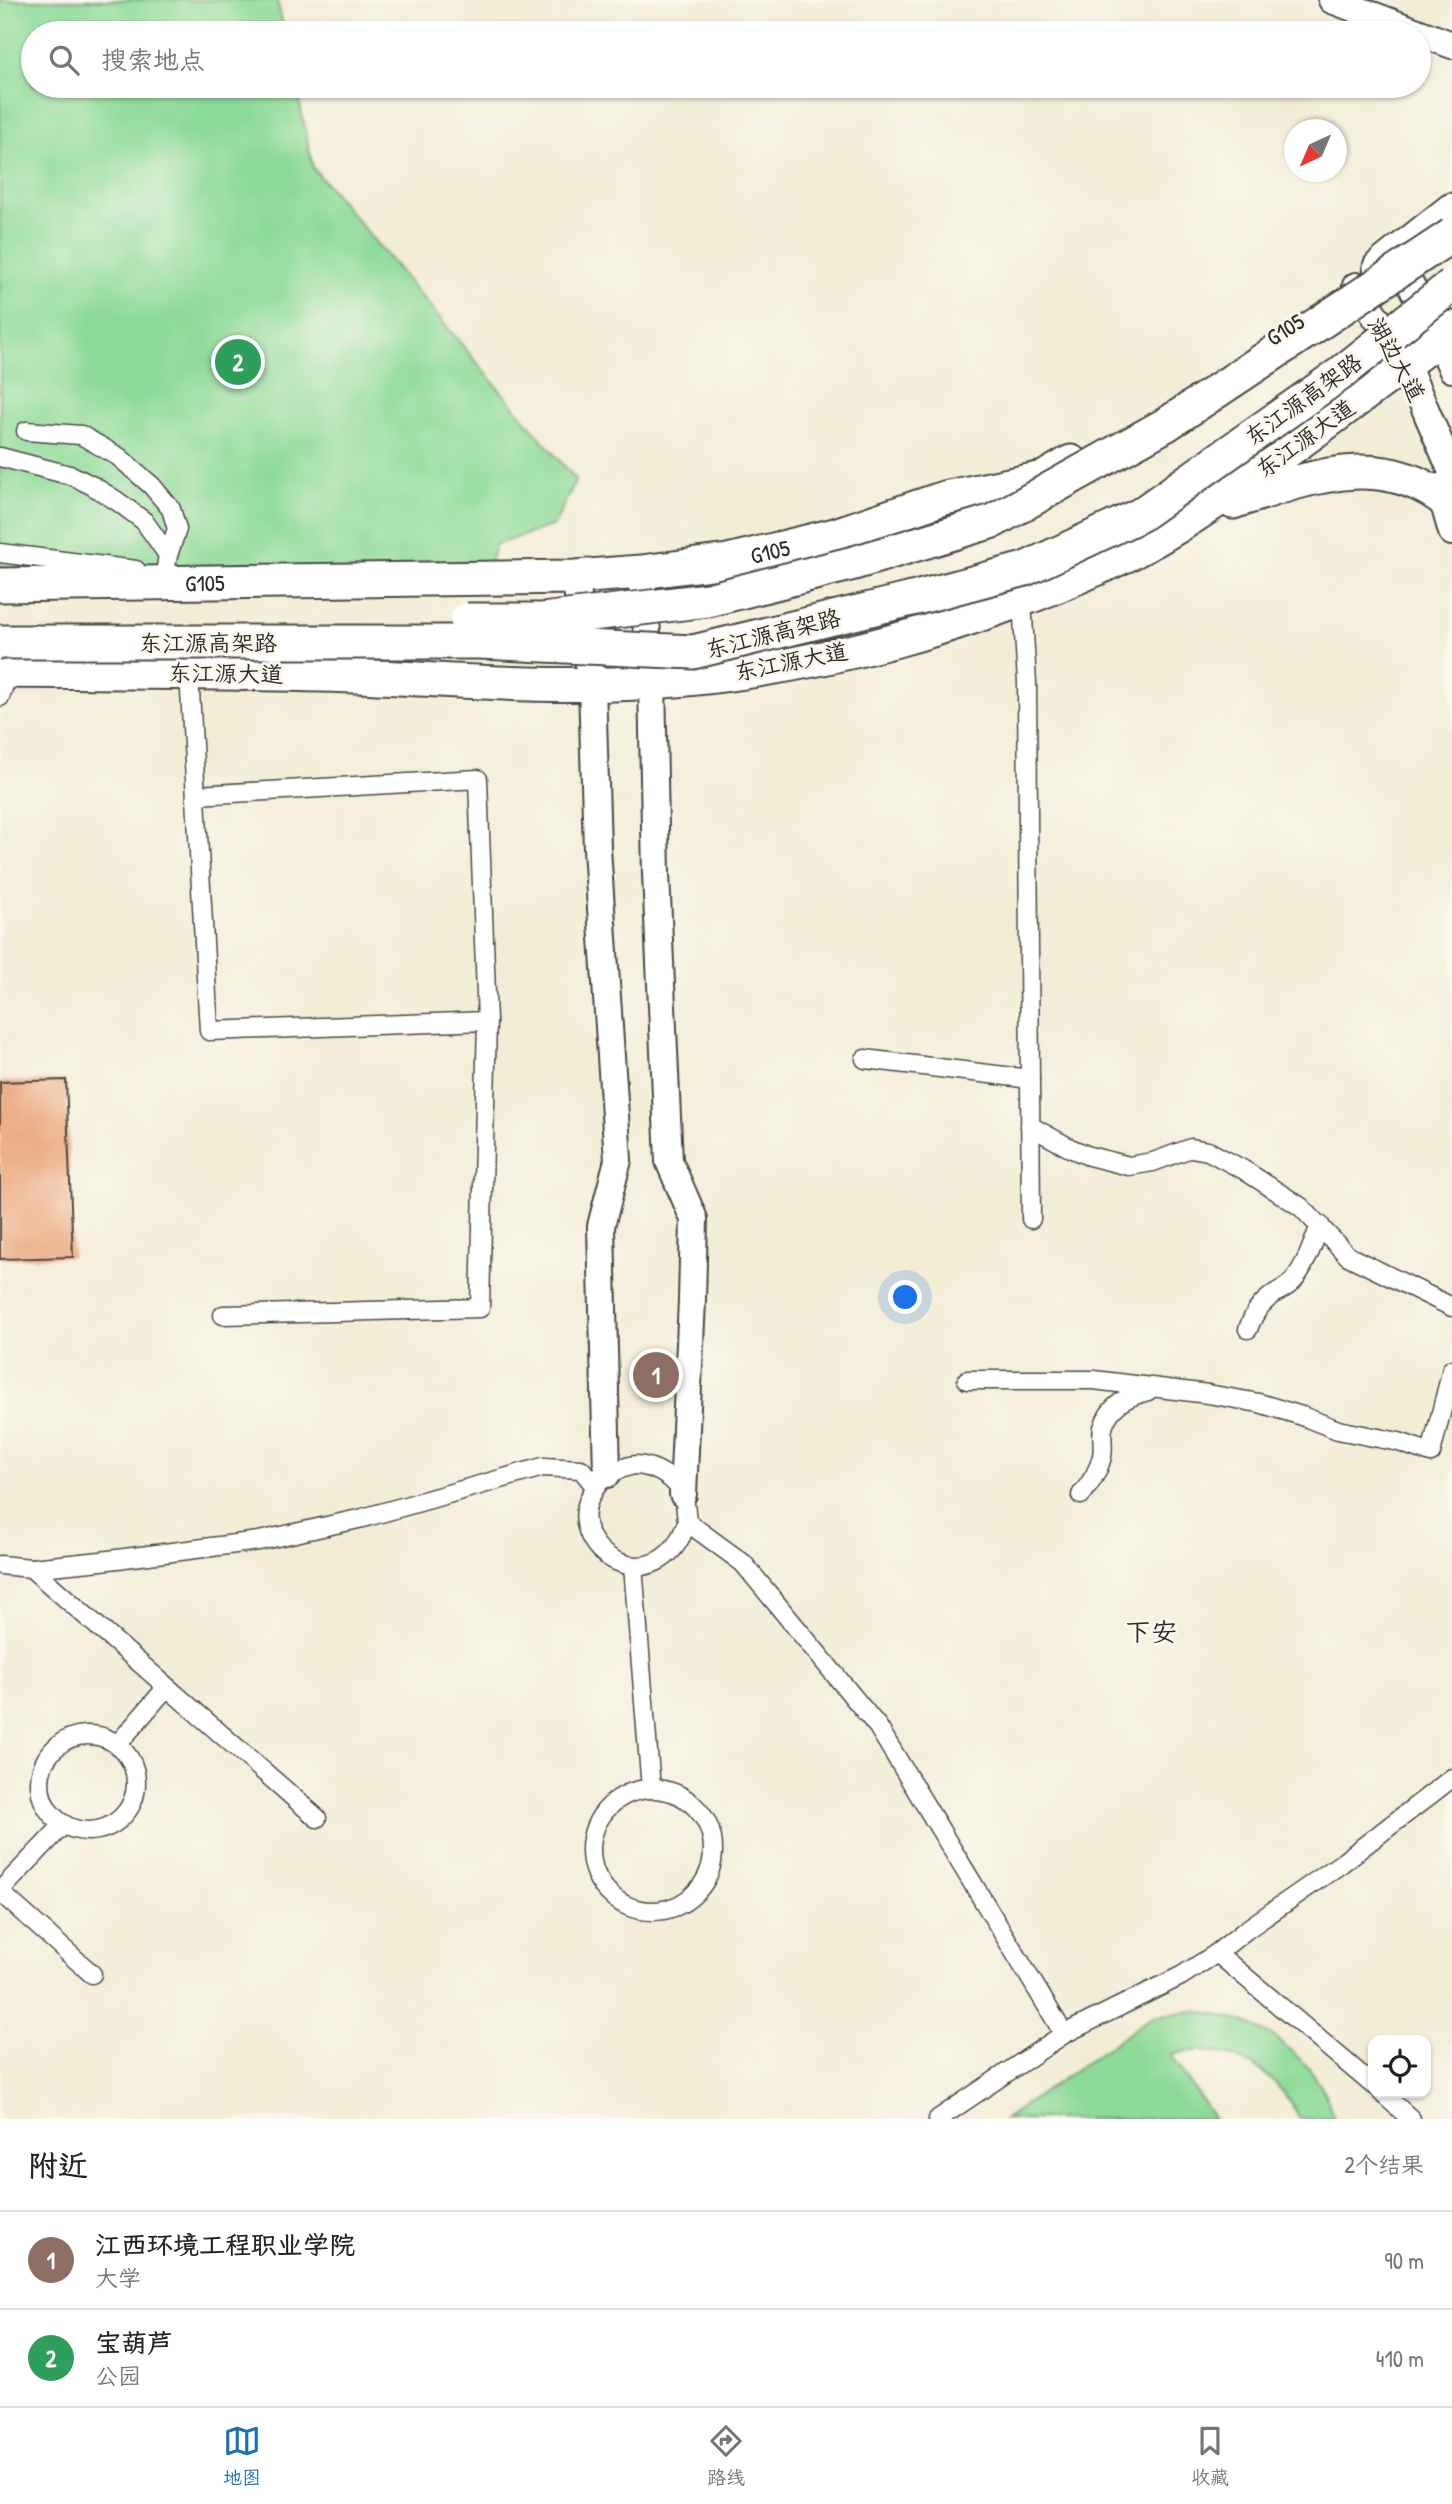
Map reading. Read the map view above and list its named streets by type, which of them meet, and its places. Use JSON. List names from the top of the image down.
{
  "streets": {
    "highway": ["G105", "东江源高架路", "东江源大道"],
    "street": ["湖边大道"]
  },
  "crossings": [
    ["G105", "湖边大道"],
    ["湖边大道", "东江源大道"],
    ["东江源高架路", "东江源大道"]
  ],
  "districts": ["下安"],
  "north": "bottom left",
  "page": {
    "search": "搜索地点",
    "pins": ["2", "1"],
    "heading": ["附近", "2个结果"],
    "list": [
      {
        "mark": "1",
        "name": "江西环境工程职业学院",
        "note": "大学",
        "value": "90 m"
      },
      {
        "mark": "2",
        "name": "宝葫芦",
        "note": "公园",
        "value": "410 m"
      }
    ],
    "nav": ["地图", "路线", "收藏"]
  }
}
